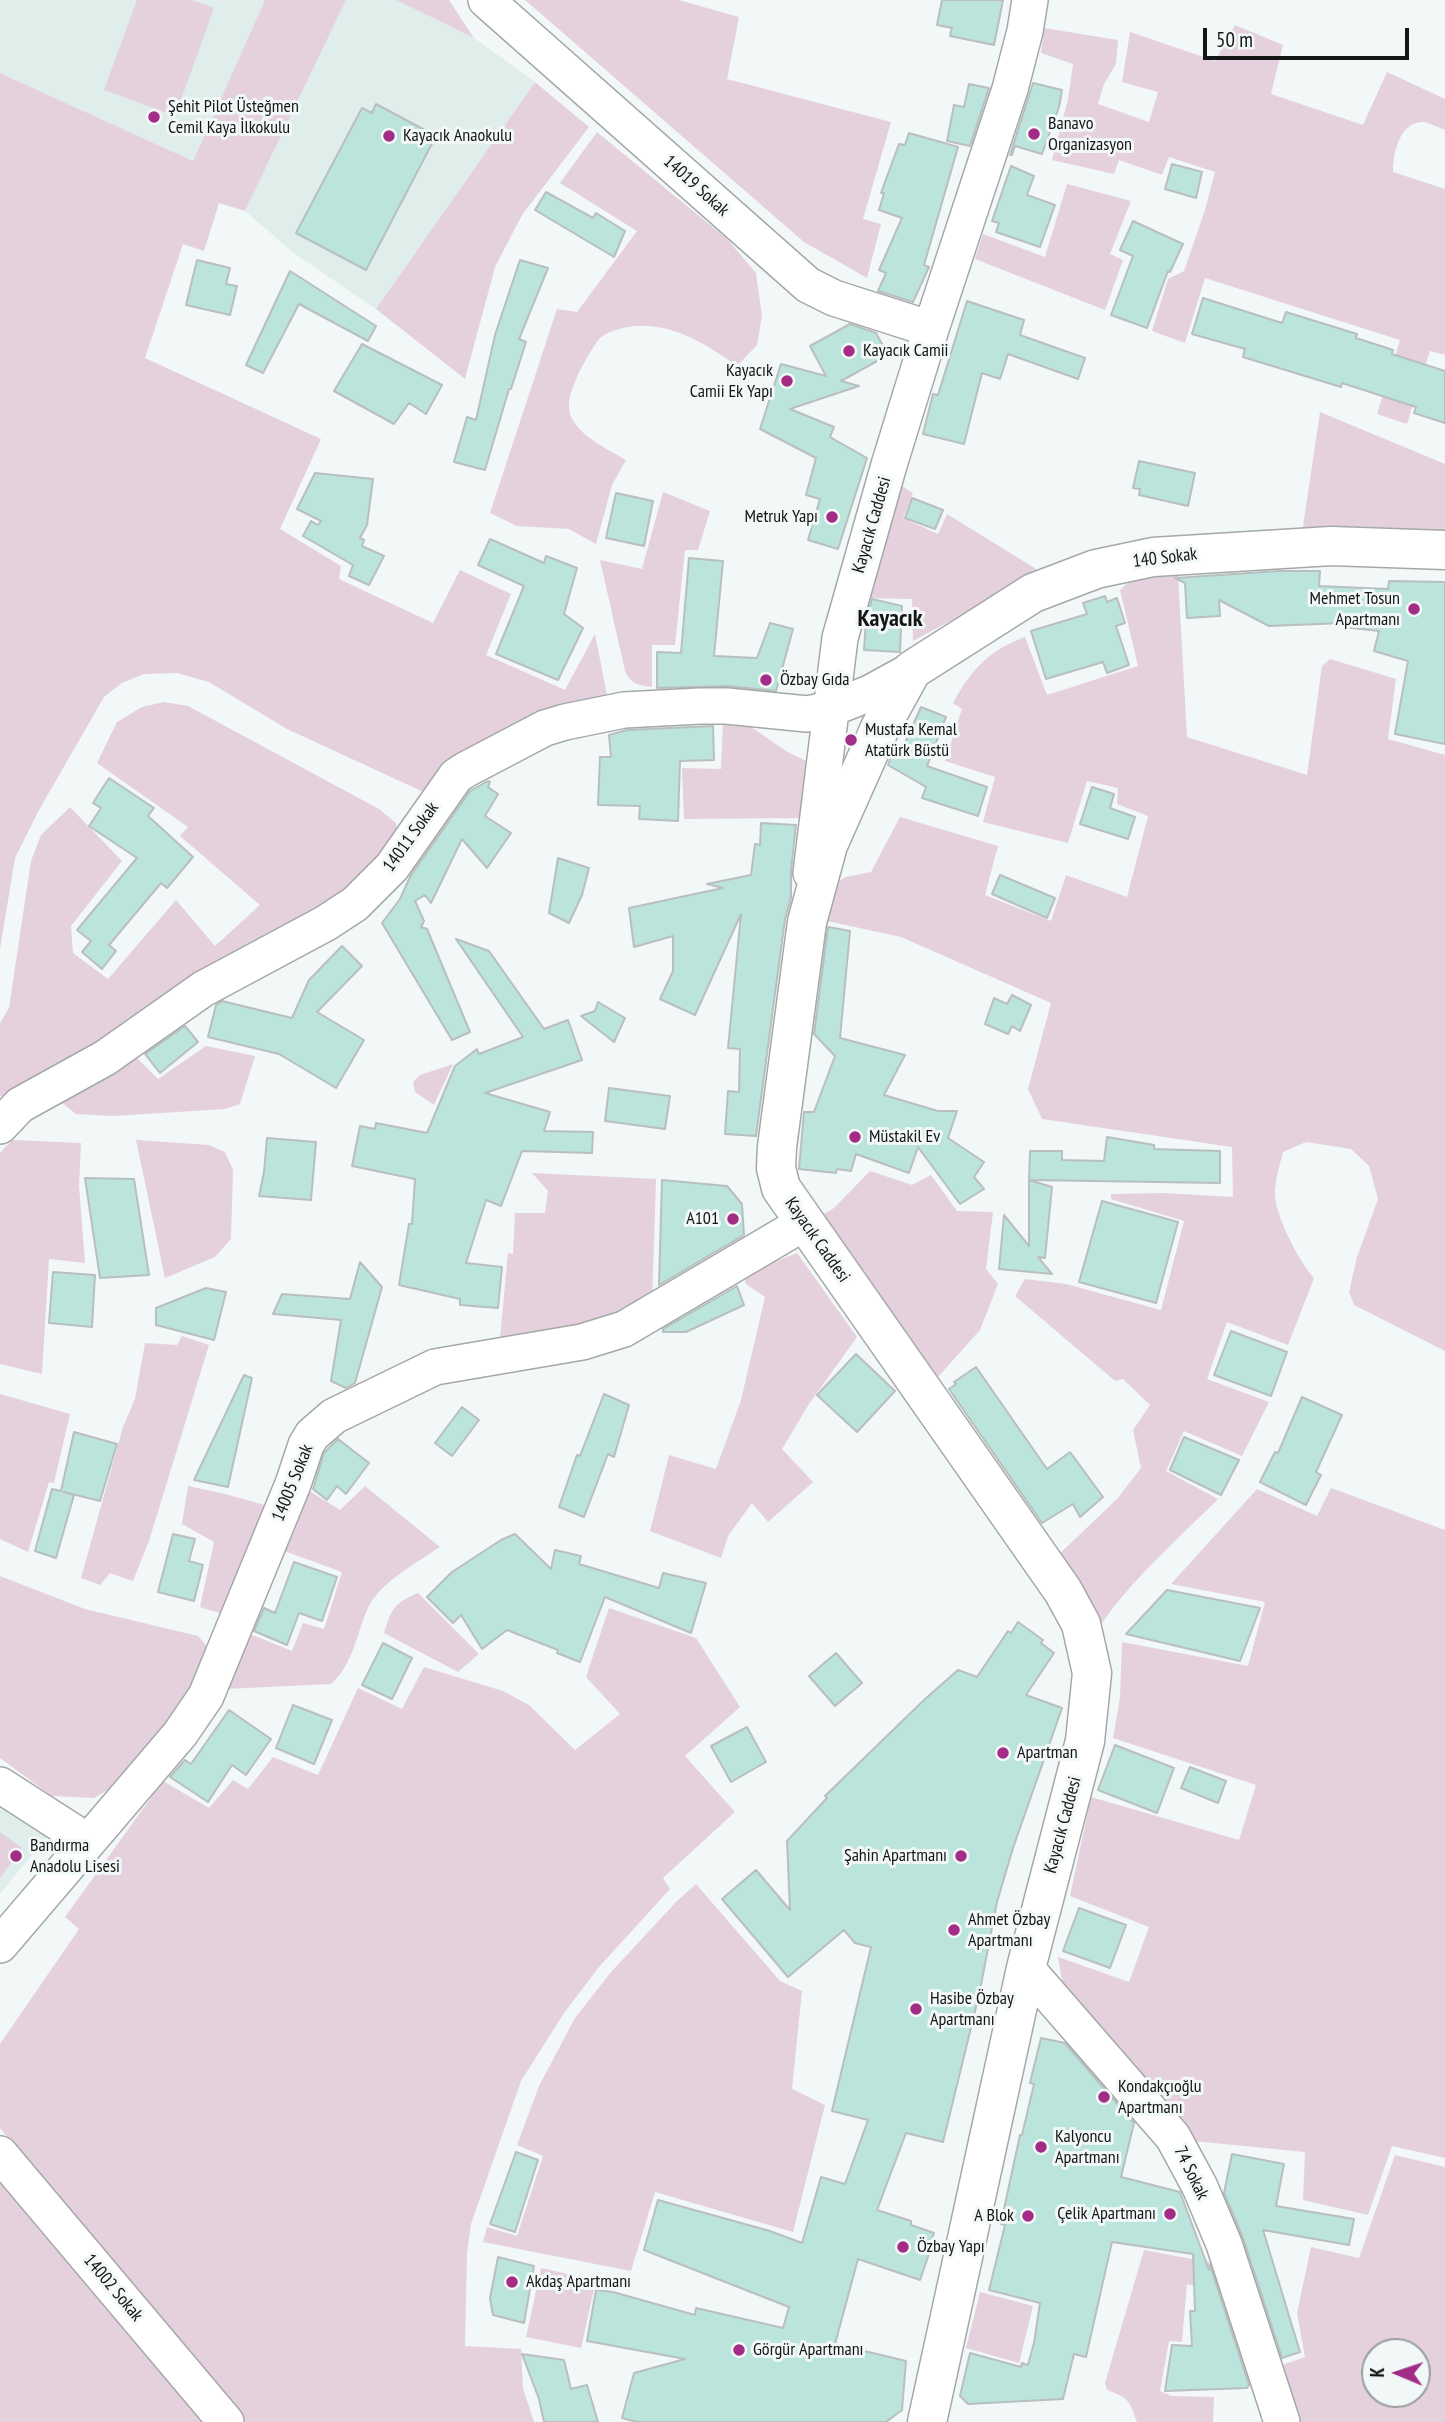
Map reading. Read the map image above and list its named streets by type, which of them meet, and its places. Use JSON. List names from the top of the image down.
{
  "streets": {
    "main road": ["Kayacık Caddesi", "140 Sokak"],
    "street": [
      "14019 Sokak",
      "14011 Sokak",
      "14005 Sokak",
      "74 Sokak",
      "14002 Sokak"
    ]
  },
  "crossings": [
    ["14019 Sokak", "Kayacık Caddesi"],
    ["Kayacık Caddesi", "140 Sokak"],
    ["Kayacık Caddesi", "14011 Sokak"],
    ["Kayacık Caddesi", "14005 Sokak"],
    ["Kayacık Caddesi", "74 Sokak"],
    ["140 Sokak", "14011 Sokak"]
  ],
  "districts": ["Kayacık"],
  "places": [
    "Şehit Pilot Üsteğmen Cemil Kaya İlkokulu",
    "Banavo Organizasyon",
    "Kayacık Anaokulu",
    "Kayacık Camii",
    "Kayacık Camii Ek Yapı",
    "Metruk Yapı",
    "Mehmet Tosun Apartmanı",
    "Özbay Gıda",
    "Mustafa Kemal Atatürk Büstü",
    "Müstakil Ev",
    "A101",
    "Apartman",
    "Bandırma Anadolu Lisesi",
    "Şahin Apartmanı",
    "Ahmet Özbay Apartmanı",
    "Hasibe Özbay Apartmanı",
    "Kondakçıoğlu Apartmanı",
    "Kalyoncu Apartmanı",
    "Çelik Apartmanı",
    "A Blok",
    "Özbay Yapı",
    "Akdaş Apartmanı",
    "Görgür Apartmanı"
  ],
  "scale_bar": "50 m",
  "north": "left"
}
